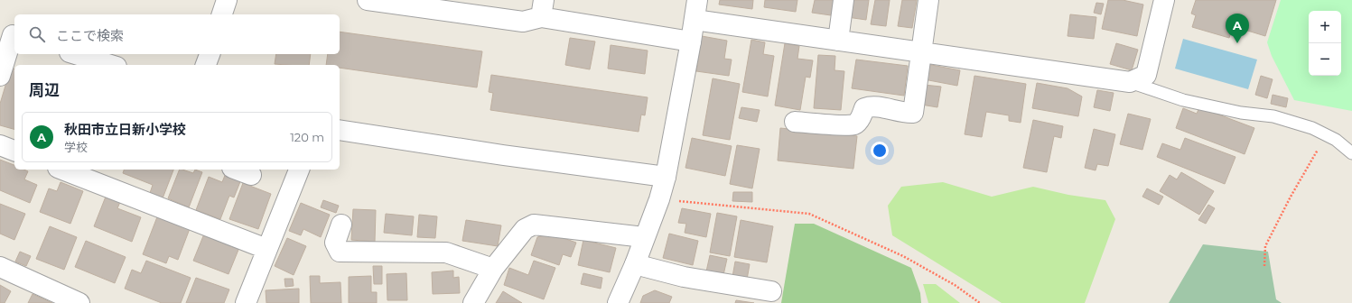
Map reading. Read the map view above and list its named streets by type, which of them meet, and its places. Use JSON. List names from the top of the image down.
{
  "page": {
    "map_buttons": ["+", "−"],
    "pins": "A",
    "search": "ここで検索",
    "heading": "周辺",
    "list": [
      {
        "mark": "A",
        "name": "秋田市立日新小学校",
        "note": "学校",
        "value": "120 m"
      }
    ]
  }
}
